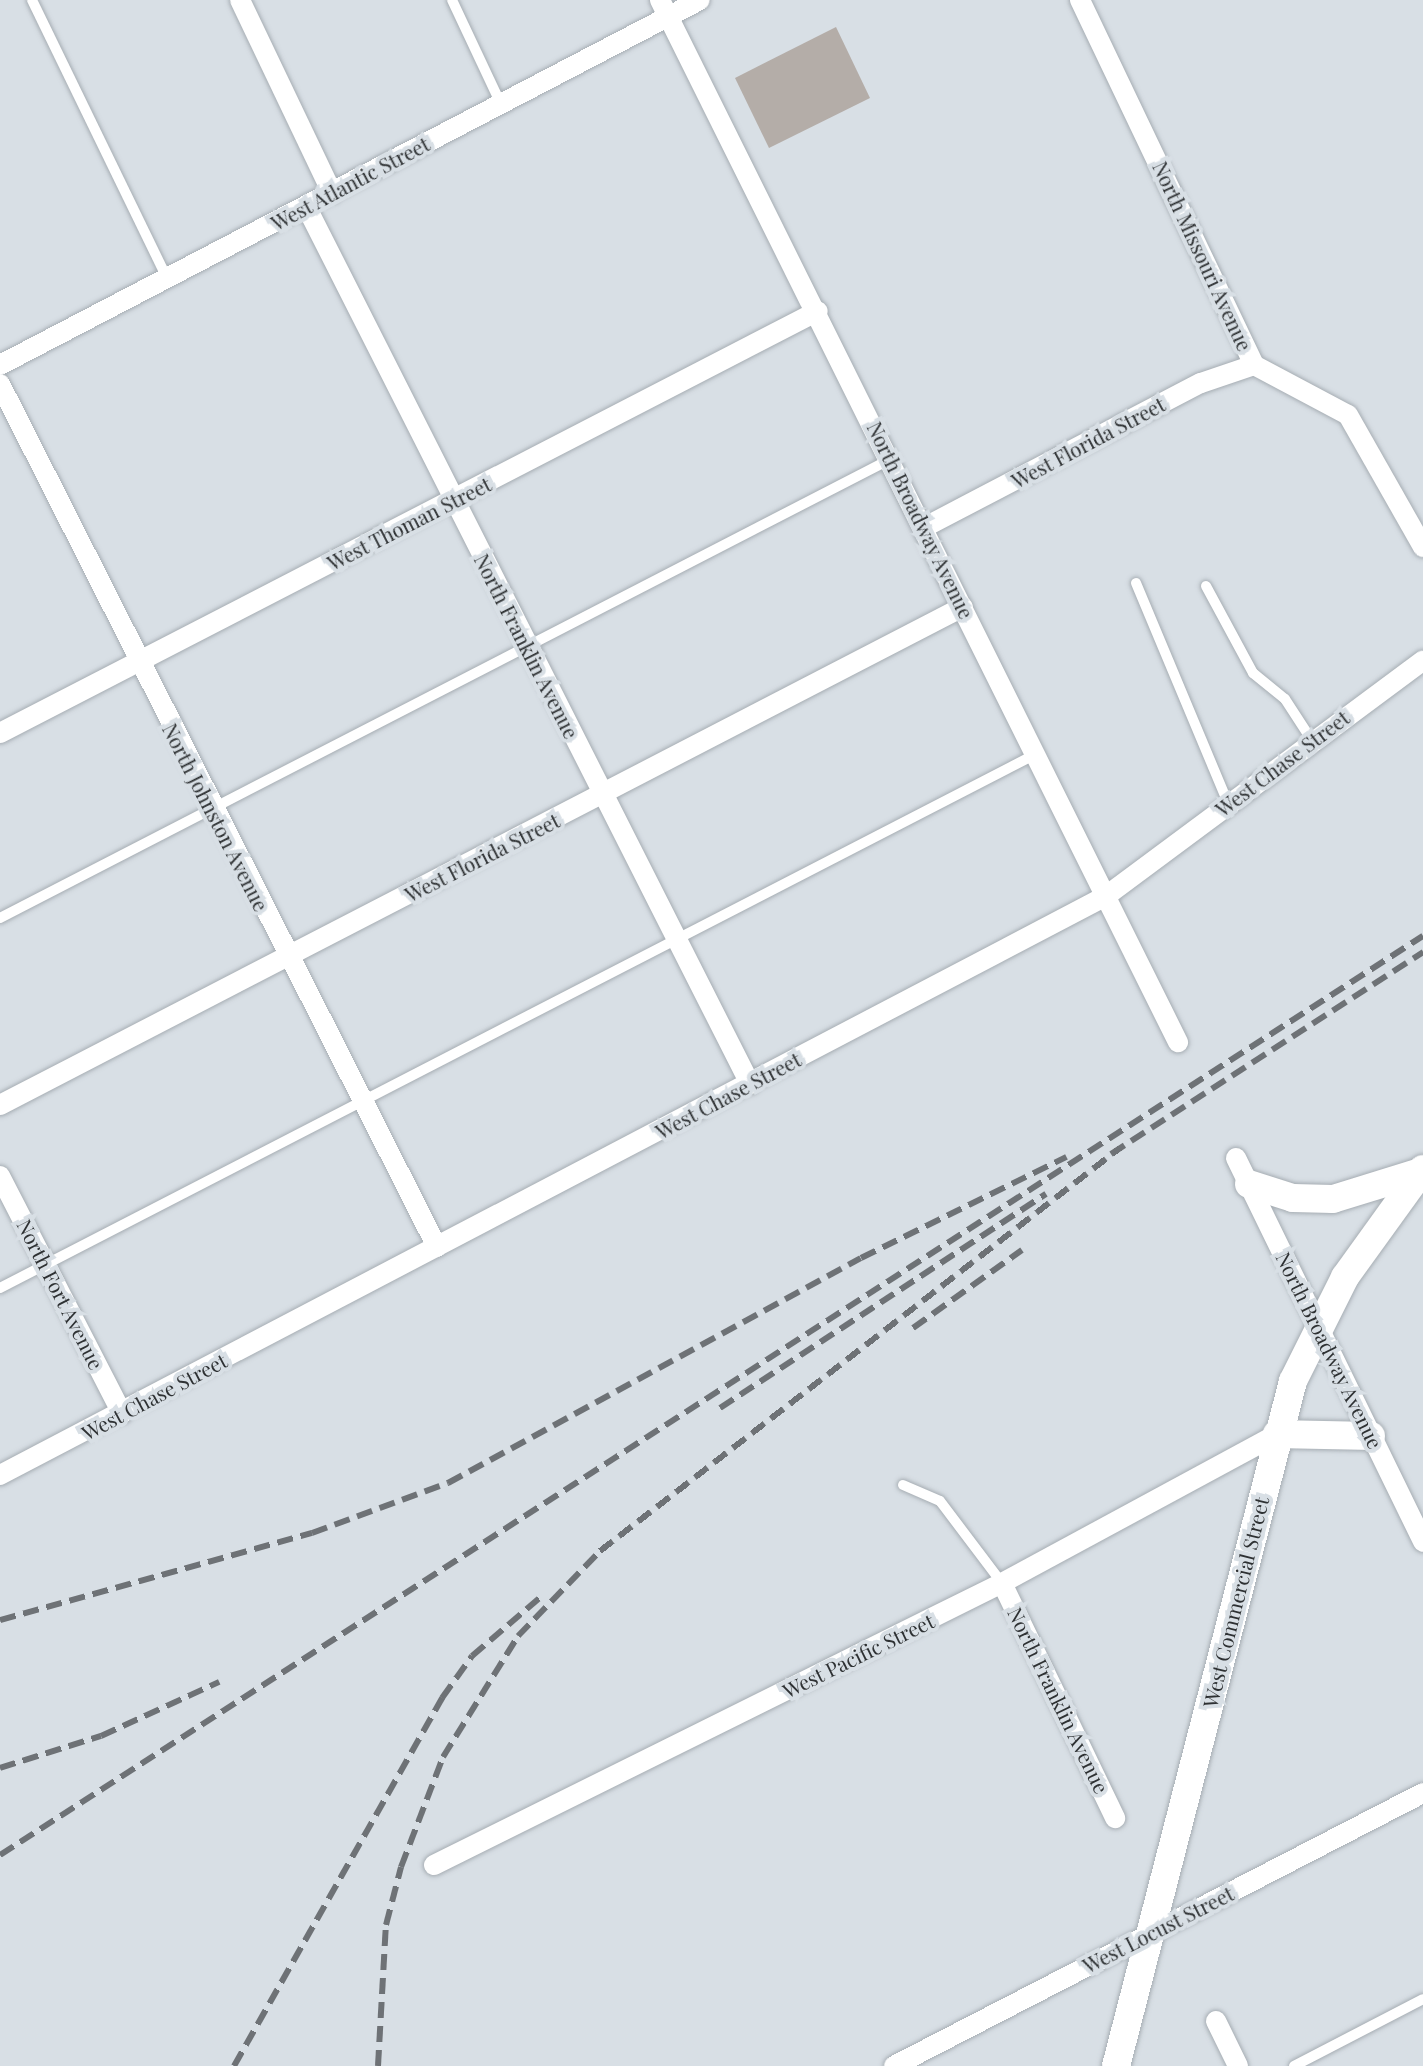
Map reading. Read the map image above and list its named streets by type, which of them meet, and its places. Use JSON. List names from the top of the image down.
{
  "streets": {
    "street": [
      "West Atlantic Street",
      "North Missouri Avenue",
      "West Florida Street",
      "North Broadway Avenue",
      "West Thoman Street",
      "North Franklin Avenue",
      "West Chase Street",
      "North Johnston Avenue",
      "North Fort Avenue",
      "West Commercial Street",
      "West Pacific Street",
      "West Locust Street"
    ]
  },
  "crossings": [
    ["West Atlantic Street", "North Broadway Avenue"],
    ["West Atlantic Street", "North Franklin Avenue"],
    ["North Missouri Avenue", "West Florida Street"],
    ["West Florida Street", "North Broadway Avenue"],
    ["West Florida Street", "North Franklin Avenue"],
    ["West Florida Street", "North Johnston Avenue"],
    ["North Broadway Avenue", "West Thoman Street"],
    ["North Broadway Avenue", "West Chase Street"],
    ["North Broadway Avenue", "West Commercial Street"],
    ["West Thoman Street", "North Franklin Avenue"],
    ["West Thoman Street", "North Johnston Avenue"],
    ["North Franklin Avenue", "West Chase Street"],
    ["North Franklin Avenue", "West Pacific Street"],
    ["West Chase Street", "North Johnston Avenue"],
    ["West Chase Street", "North Fort Avenue"],
    ["West Commercial Street", "West Pacific Street"],
    ["West Commercial Street", "West Locust Street"]
  ]
}
